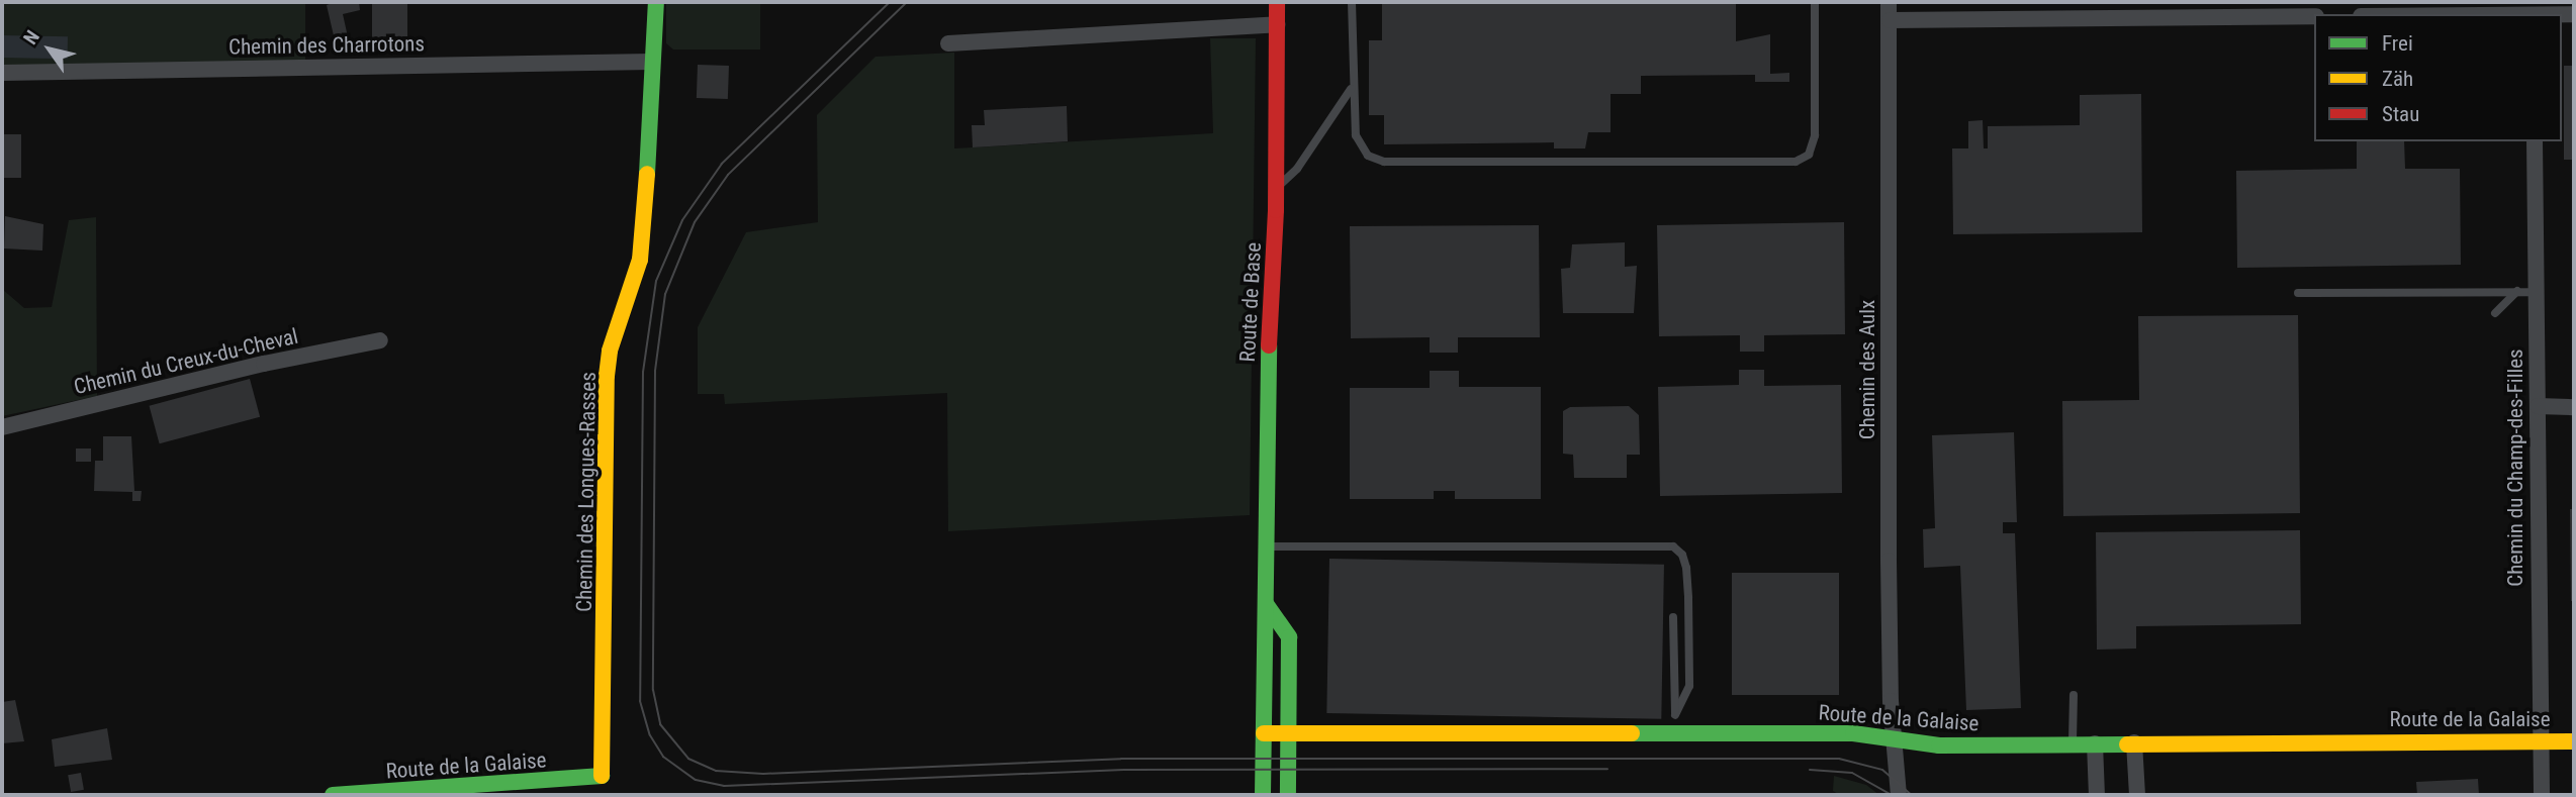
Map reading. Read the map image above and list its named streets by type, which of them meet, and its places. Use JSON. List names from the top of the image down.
{
  "streets": {
    "street": [
      "Chemin des Charrotons",
      "Route de Base",
      "Chemin du Creux-du-Cheval",
      "Chemin des Aulx",
      "Chemin du Champ-des-Filles",
      "Chemin des Longues-Rasses",
      "Route de la Galaise"
    ]
  },
  "crossings": [
    ["Chemin des Charrotons", "Chemin des Longues-Rasses"],
    ["Route de Base", "Route de la Galaise"],
    ["Chemin des Aulx", "Route de la Galaise"],
    ["Chemin du Champ-des-Filles", "Route de la Galaise"],
    ["Chemin des Longues-Rasses", "Route de la Galaise"]
  ],
  "legend": ["Frei", "Zäh", "Stau"],
  "north": "top left"
}
